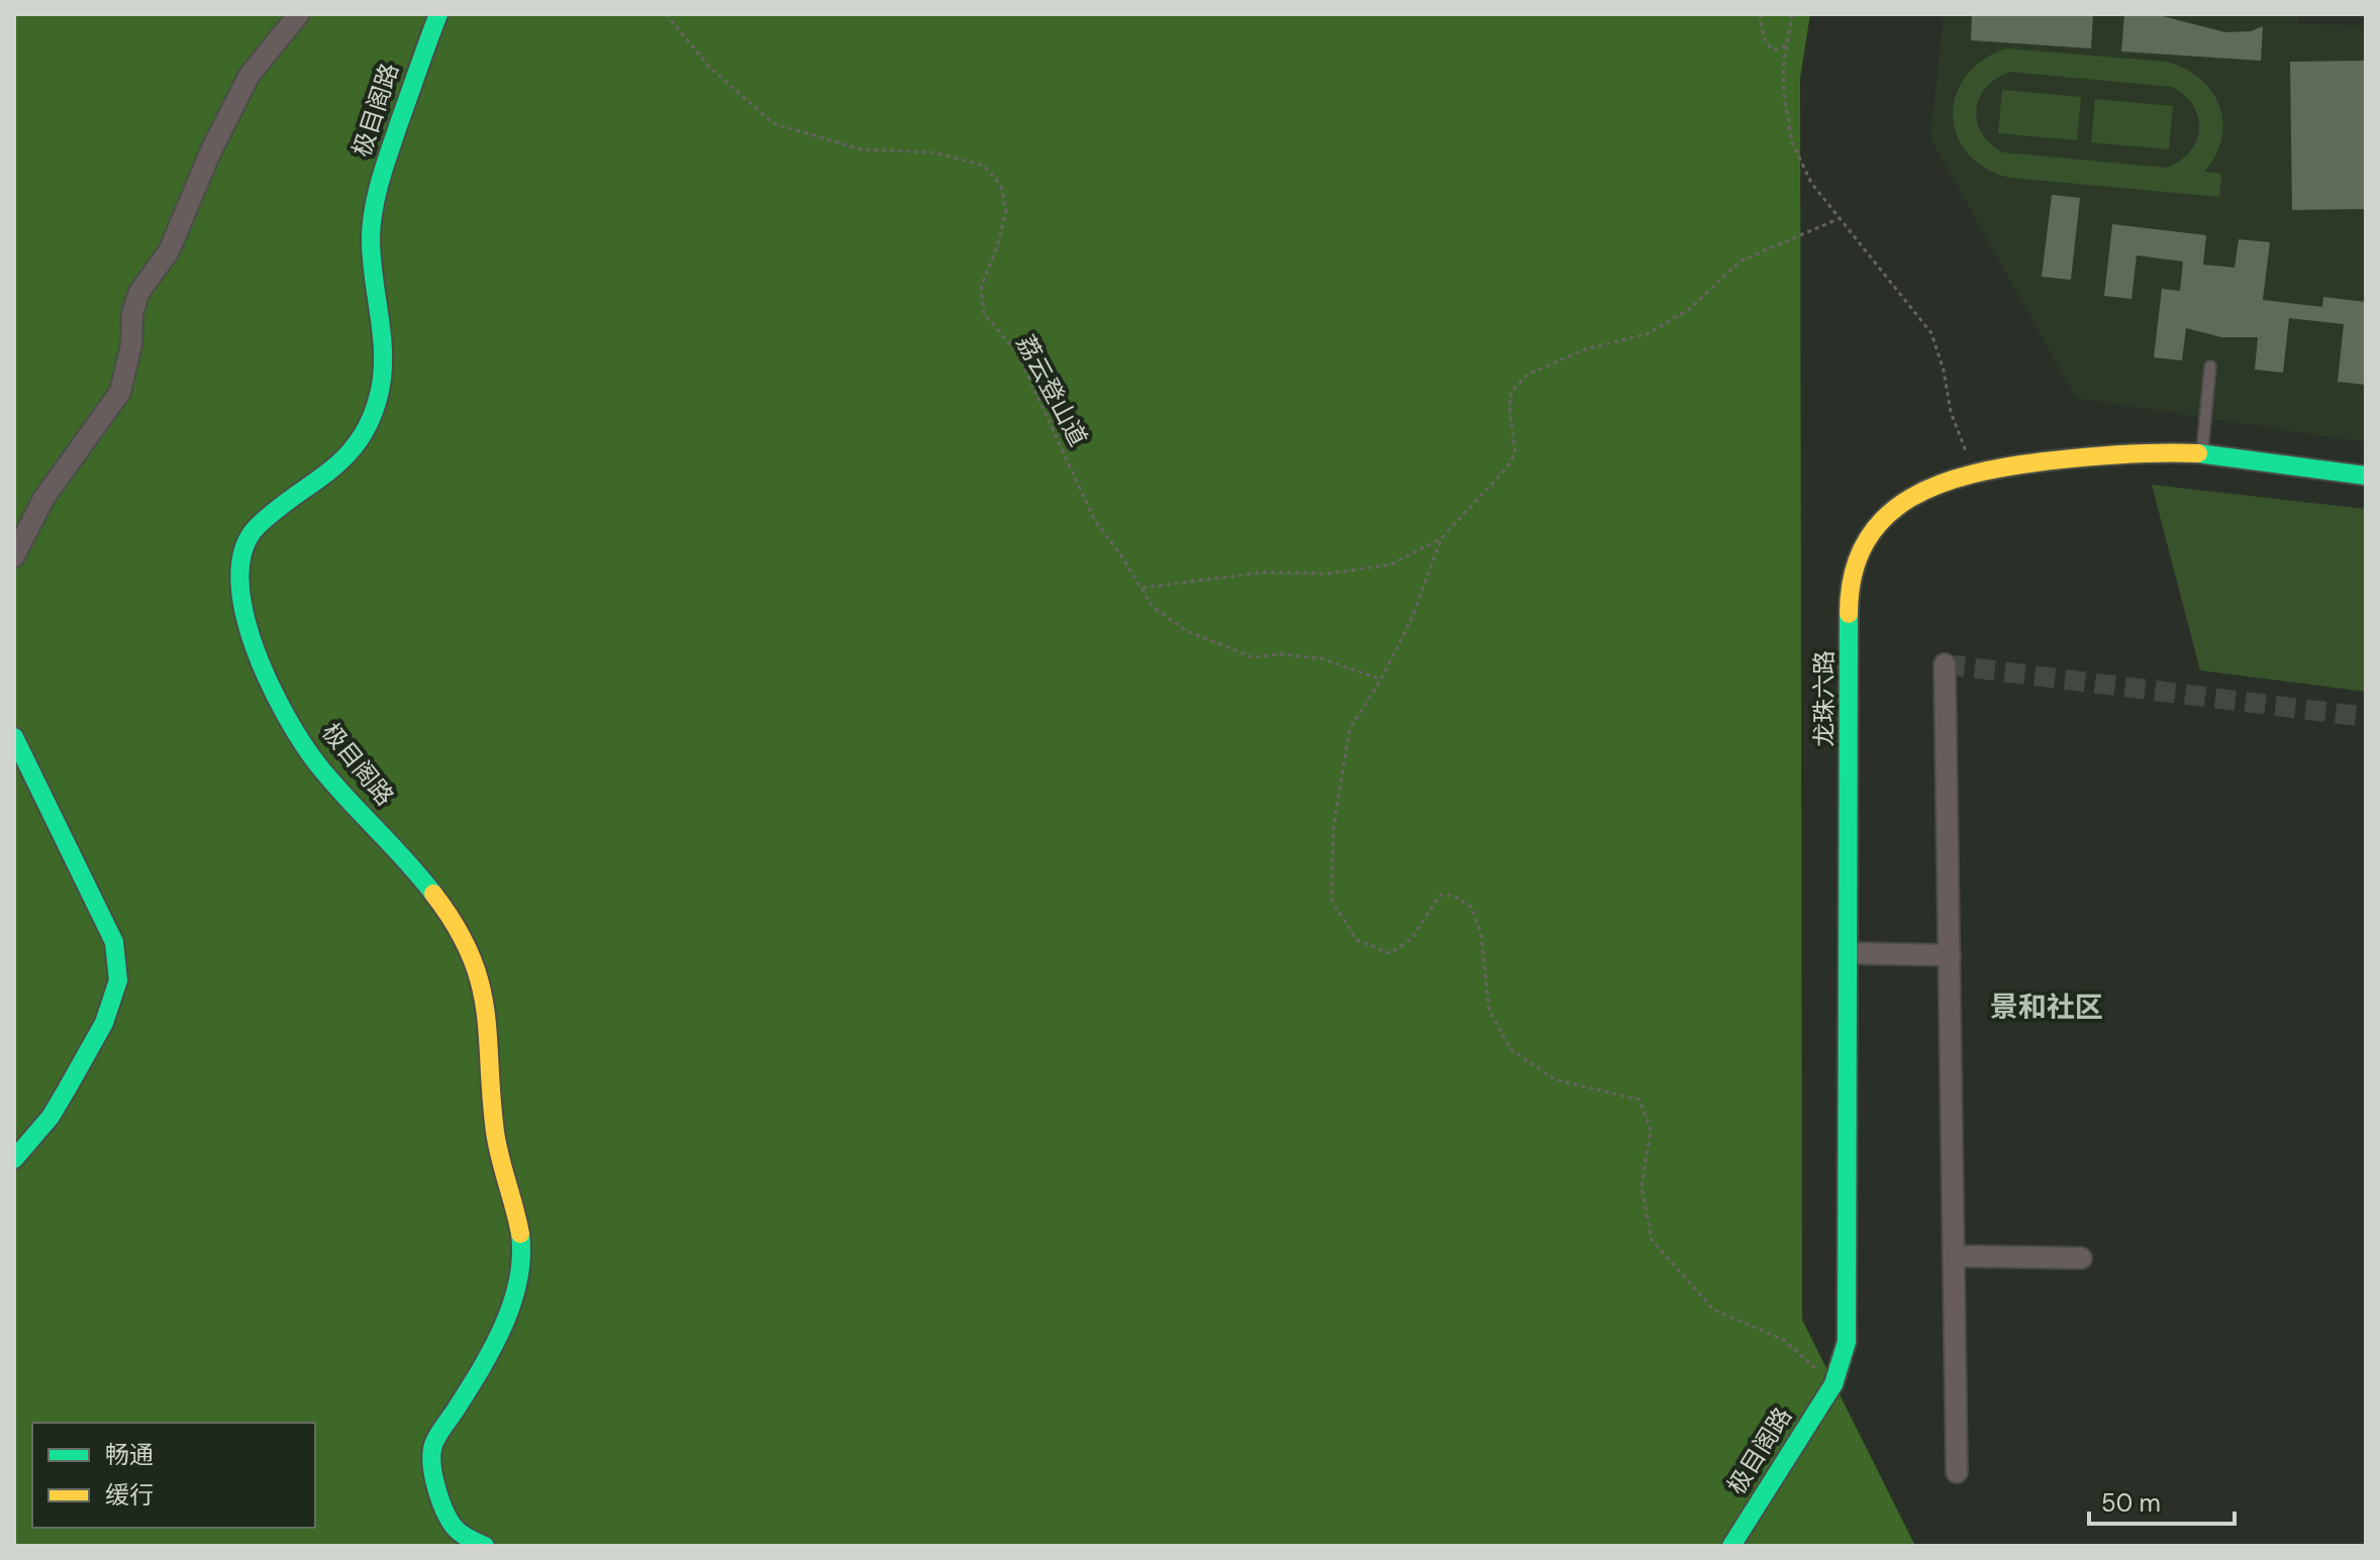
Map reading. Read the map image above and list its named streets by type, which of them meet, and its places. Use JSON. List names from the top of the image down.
{
  "streets": {
    "street": ["极目阁路", "龙珠六路"],
    "path": ["荔云登山道"]
  },
  "crossings": [
    ["极目阁路", "龙珠六路"]
  ],
  "districts": ["景和社区"],
  "legend": ["畅通", "缓行"],
  "scale_bar": "50 m"
}
